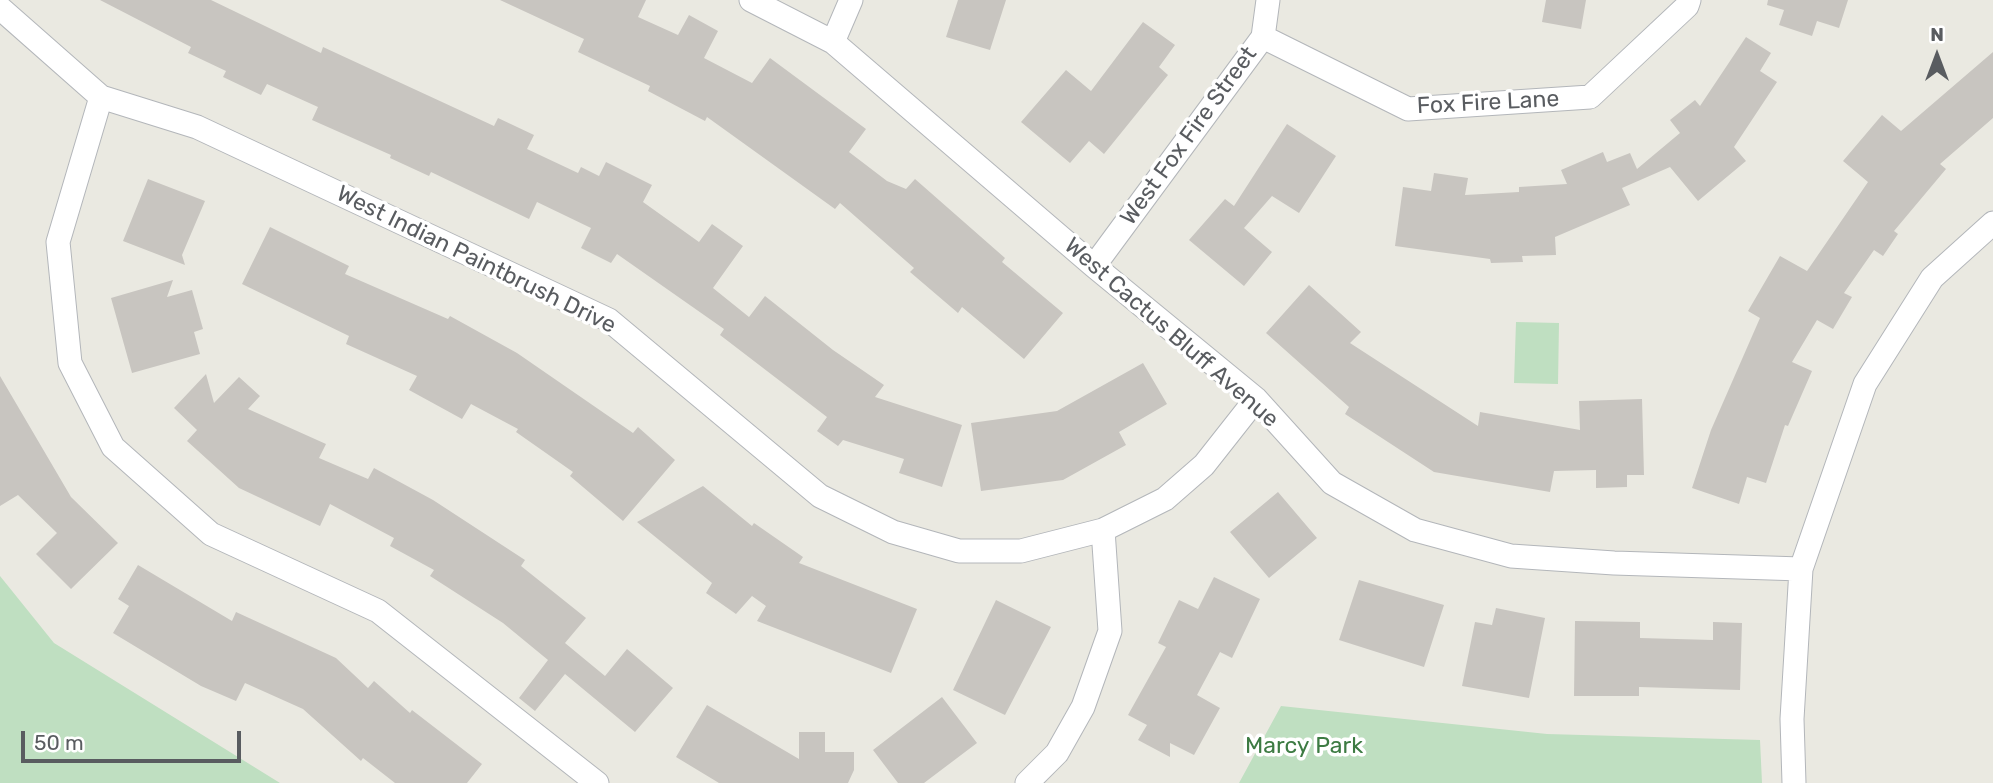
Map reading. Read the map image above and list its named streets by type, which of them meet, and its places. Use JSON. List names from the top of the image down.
{
  "streets": {
    "street": [
      "Fox Fire Lane",
      "West Fox Fire Street",
      "West Indian Paintbrush Drive",
      "West Cactus Bluff Avenue"
    ]
  },
  "crossings": [
    ["Fox Fire Lane", "West Fox Fire Street"],
    ["West Fox Fire Street", "West Cactus Bluff Avenue"],
    ["West Indian Paintbrush Drive", "West Cactus Bluff Avenue"]
  ],
  "parks": ["Marcy Park"],
  "scale_bar": "50 m",
  "north": "top"
}
